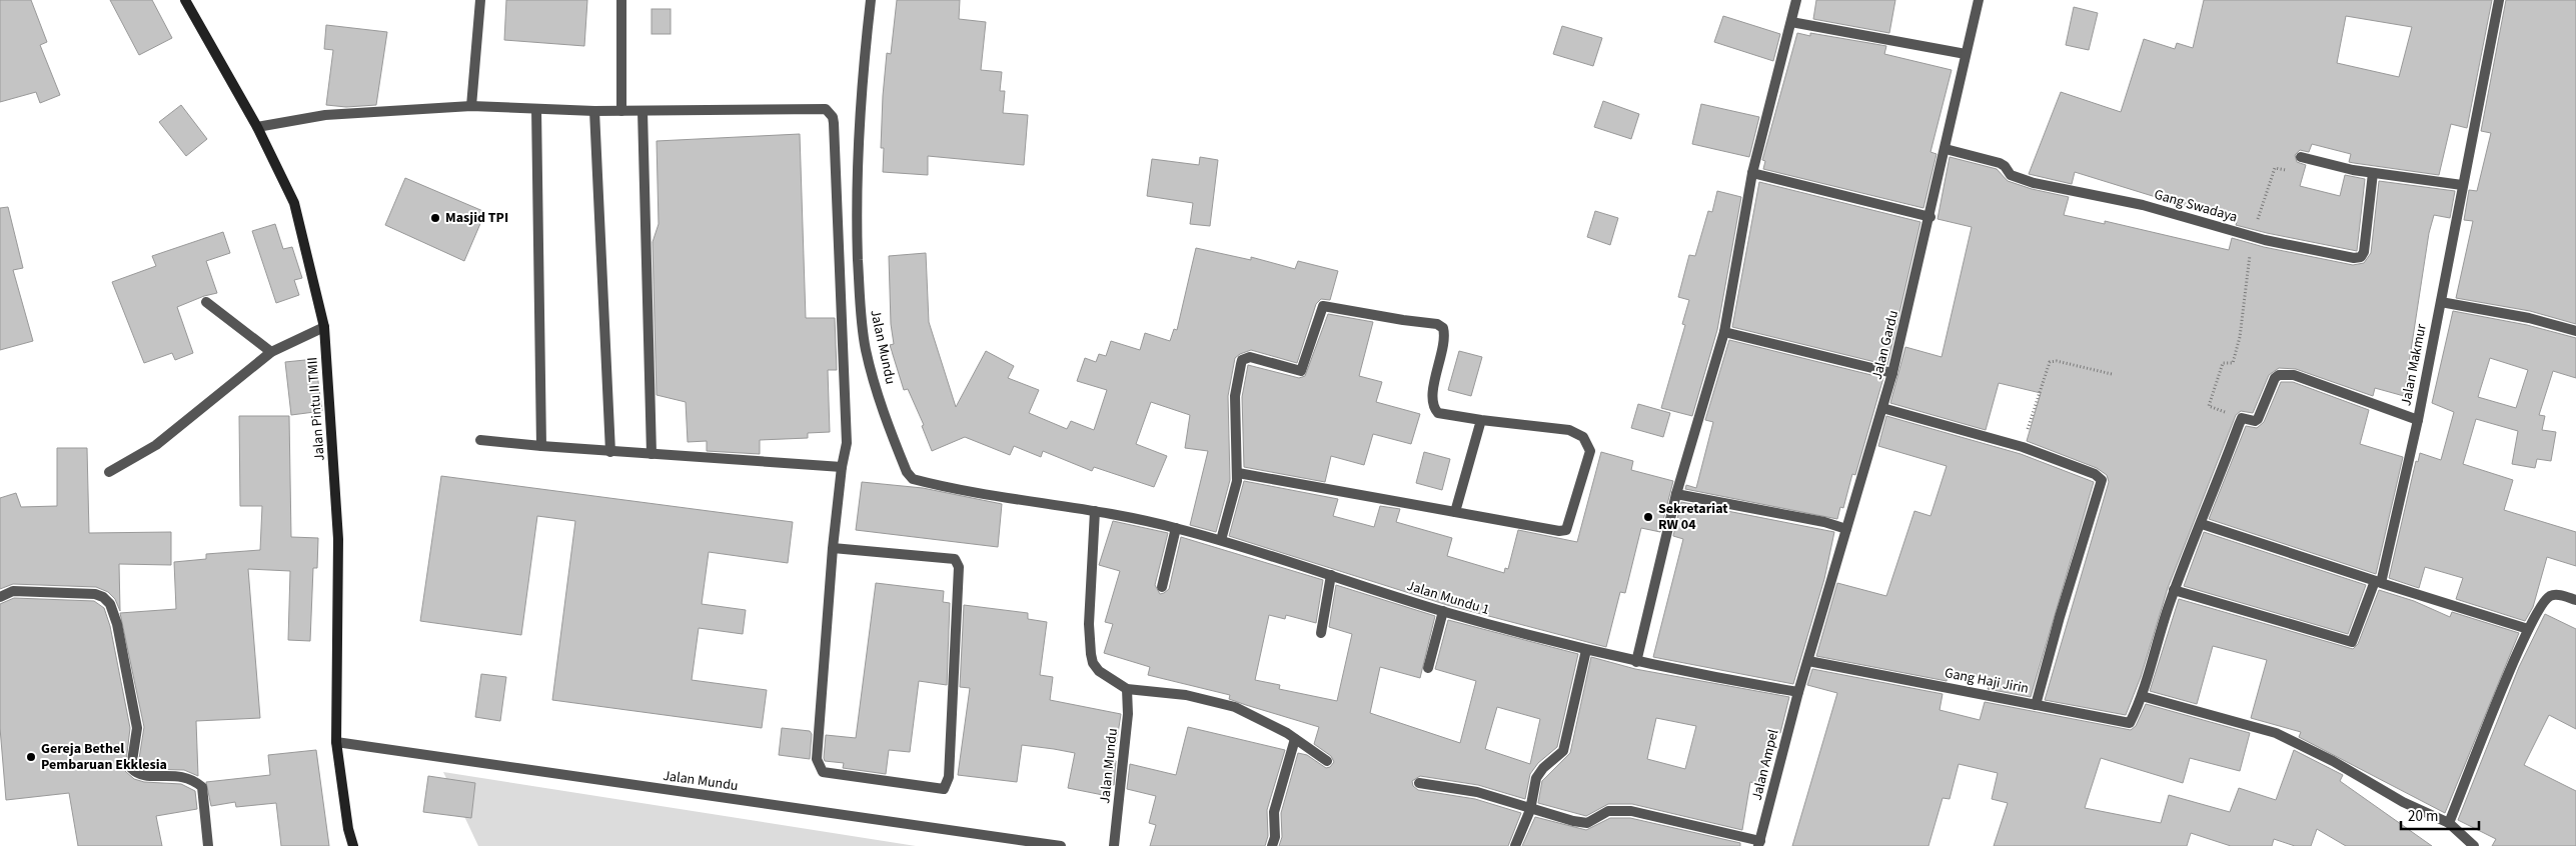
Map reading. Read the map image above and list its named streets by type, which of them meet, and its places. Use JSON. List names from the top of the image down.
{
  "streets": {
    "street": [
      "Gang Swadaya",
      "Jalan Gardu",
      "Jalan Mundu",
      "Jalan Makmur",
      "Jalan Pintu II TMII",
      "Jalan Mundu 1",
      "Gang Haji Jirin",
      "Jalan Ampel"
    ]
  },
  "crossings": [
    ["Gang Swadaya", "Jalan Gardu"],
    ["Jalan Gardu", "Jalan Mundu 1"],
    ["Jalan Gardu", "Gang Haji Jirin"],
    ["Jalan Gardu", "Jalan Ampel"],
    ["Jalan Mundu", "Jalan Pintu II TMII"],
    ["Jalan Mundu", "Jalan Mundu 1"],
    ["Jalan Mundu 1", "Jalan Ampel"]
  ],
  "places": ["Masjid TPI", "Sekretariat RW 04", "Gereja Bethel Pembaruan Ekklesia"],
  "scale_bar": "20 m"
}
